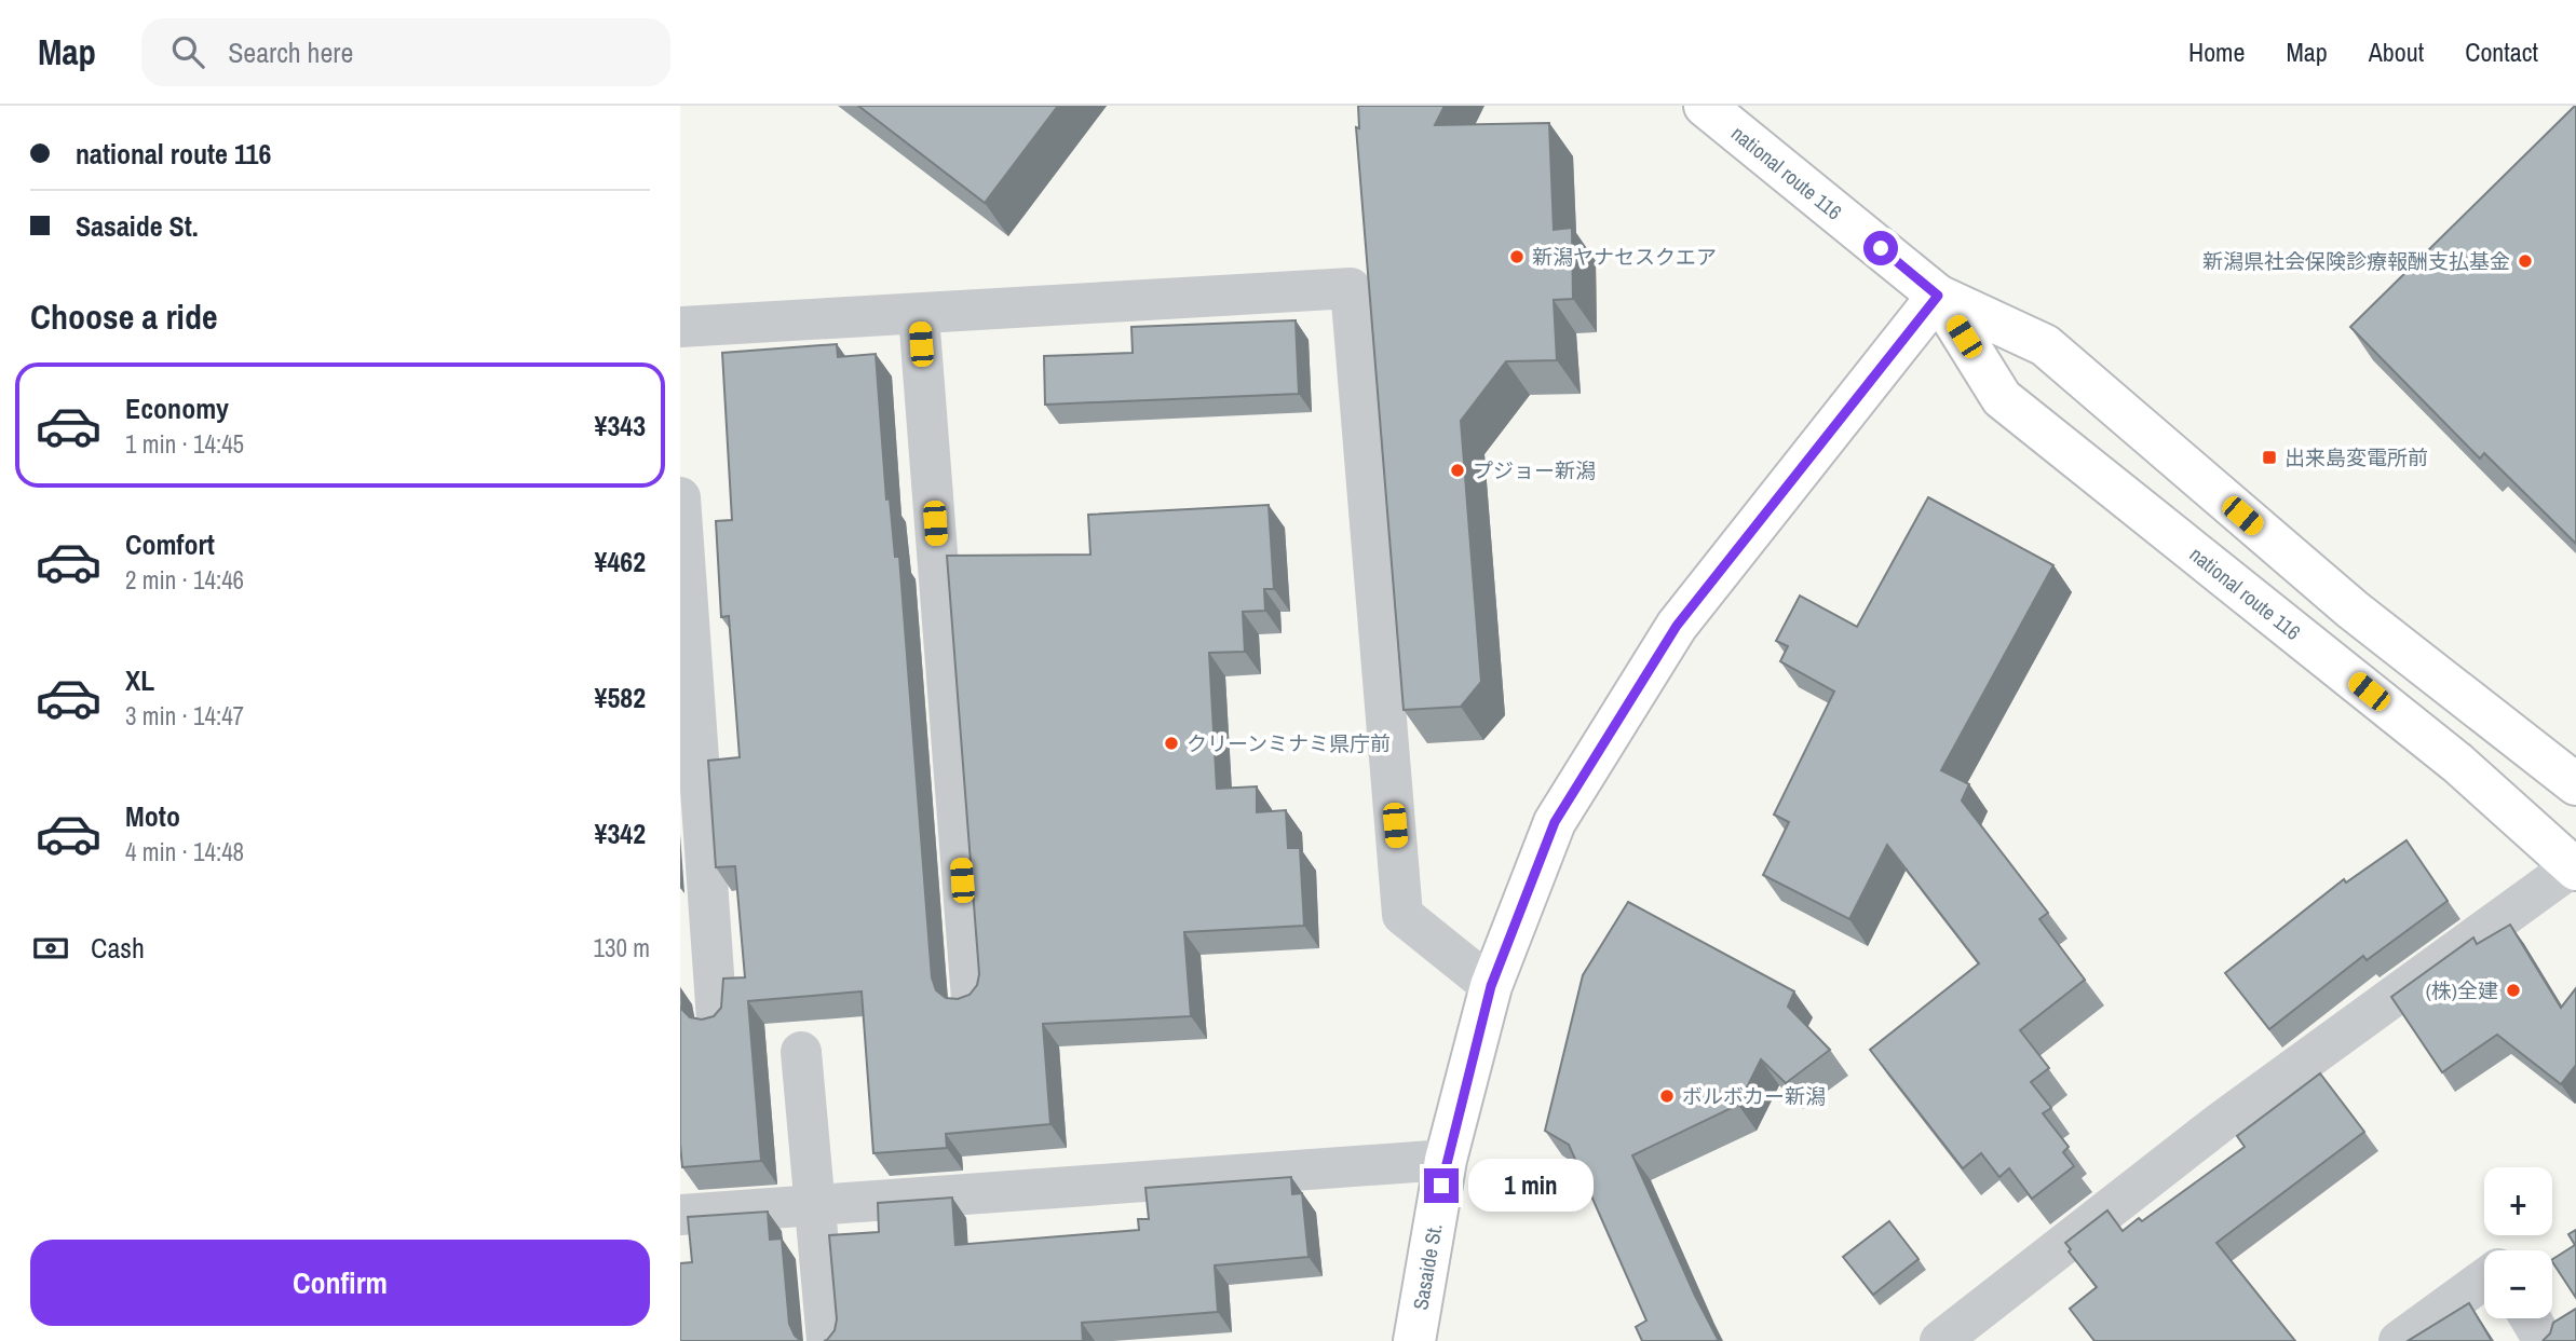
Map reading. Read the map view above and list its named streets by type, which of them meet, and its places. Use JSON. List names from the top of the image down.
{
  "streets": {
    "main road": ["national route 116", "Sasaide St."]
  },
  "crossings": [
    ["national route 116", "Sasaide St."]
  ],
  "places": {
    "other": [
      "新潟ヤナセスクエア",
      "新潟県社会保険診療報酬支払基金",
      "プジョー新潟",
      "クリーンミナミ県庁前",
      "(株)全建",
      "ボルボカー新潟"
    ],
    "transit": ["出来島変電所前"]
  },
  "page": {
    "header": "Map",
    "search": "Search here",
    "nav": [
      "Home",
      "Map",
      "About",
      "Contact"
    ],
    "banner": ["national route 116", "Sasaide St."],
    "heading": "Choose a ride",
    "list": [
      {
        "name": "Economy",
        "note": "1 min · 14:45",
        "value": "¥343"
      },
      {
        "name": "Comfort",
        "note": "2 min · 14:46",
        "value": "¥462"
      },
      {
        "name": "XL",
        "note": "3 min · 14:47",
        "value": "¥582"
      },
      {
        "name": "Moto",
        "note": "4 min · 14:48",
        "value": "¥342"
      }
    ],
    "pay": ["Cash", "130 m"],
    "bubble": "1 min",
    "map_buttons": ["+", "−"],
    "buttons": "Confirm"
  }
}
